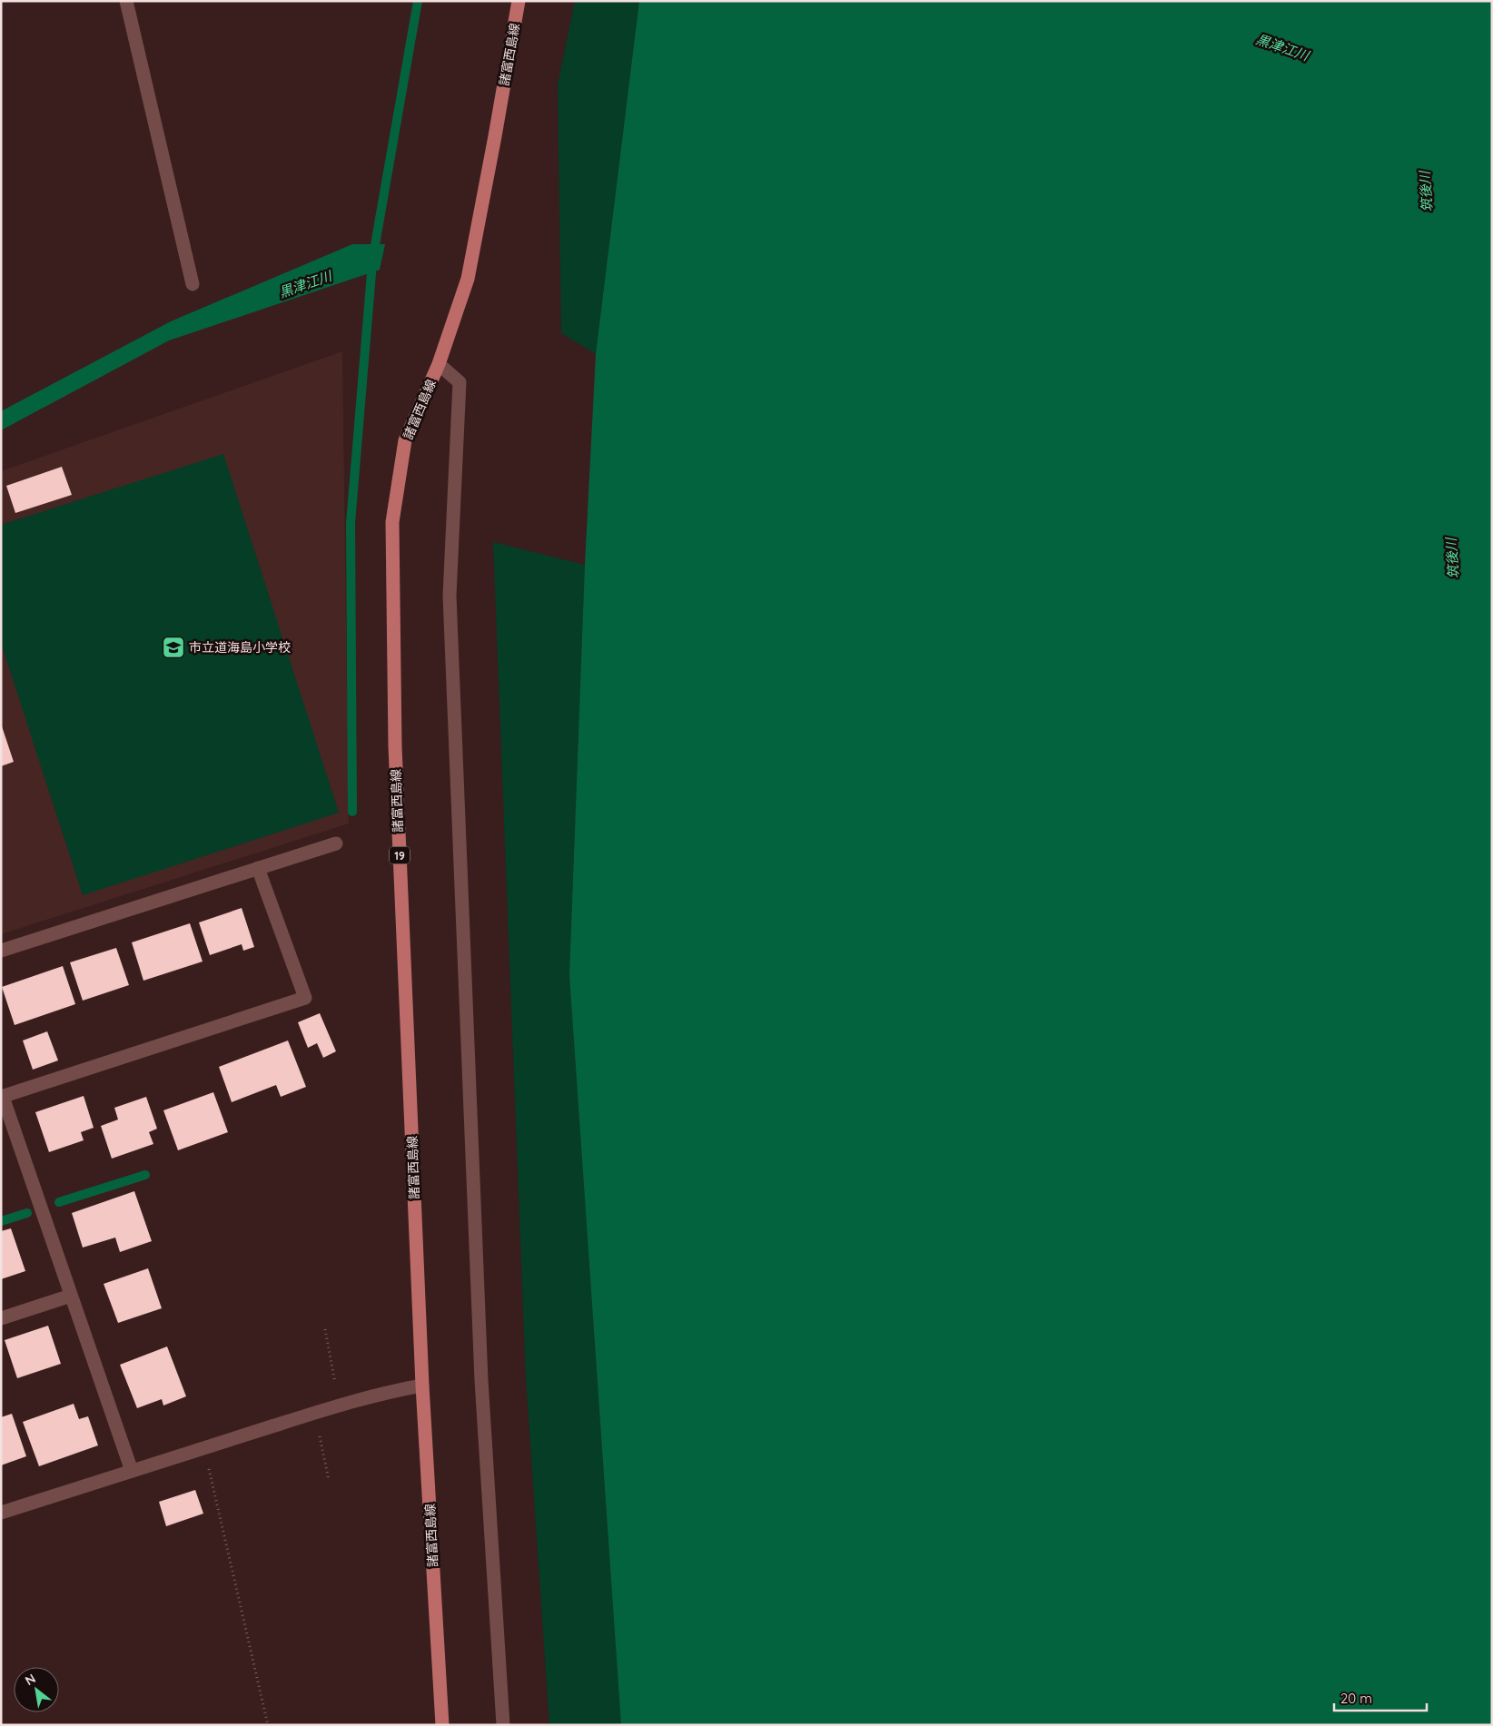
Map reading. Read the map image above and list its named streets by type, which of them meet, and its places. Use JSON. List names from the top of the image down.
{
  "streets": {
    "main road": ["諸富西島線", "19"]
  },
  "water": ["黒津江川", "筑後川"],
  "places": {
    "school or university": ["市立道海島小学校"]
  },
  "scale_bar": "20 m",
  "north": "top left"
}
